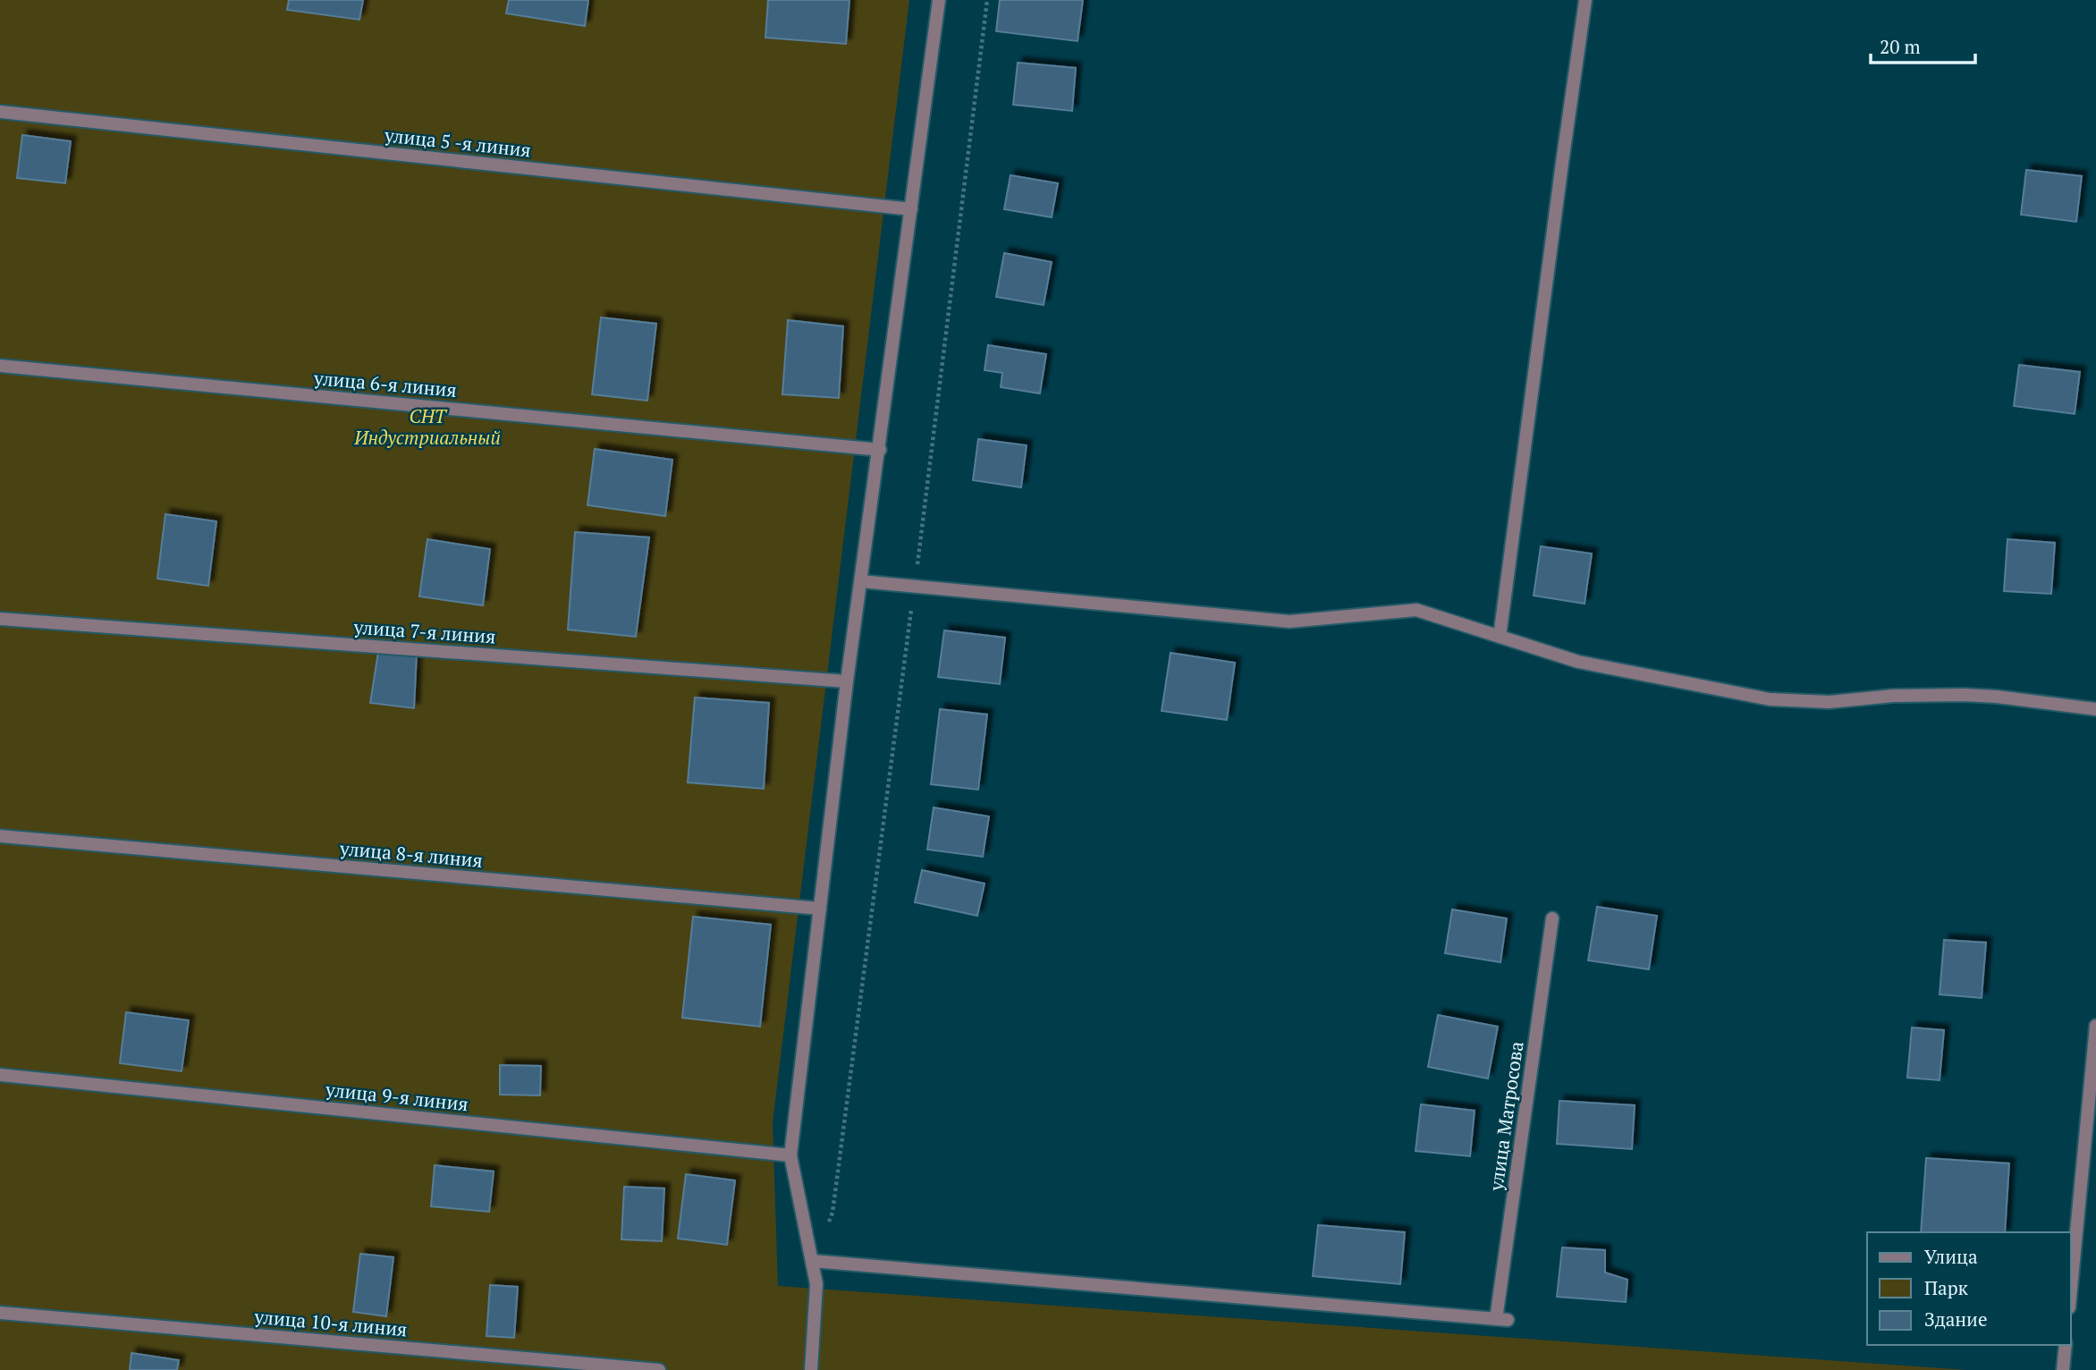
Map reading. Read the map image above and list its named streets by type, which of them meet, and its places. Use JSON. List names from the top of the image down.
{
  "streets": {
    "street": [
      "улица 5 -я линия",
      "улица 6-я линия",
      "улица 7-я линия",
      "улица 8-я линия",
      "улица 9-я линия",
      "улица Матросова",
      "улица 10-я линия"
    ]
  },
  "parks": ["СНТ Индустриальный"],
  "legend": ["Улица", "Парк", "Здание"],
  "scale_bar": "20 m"
}
